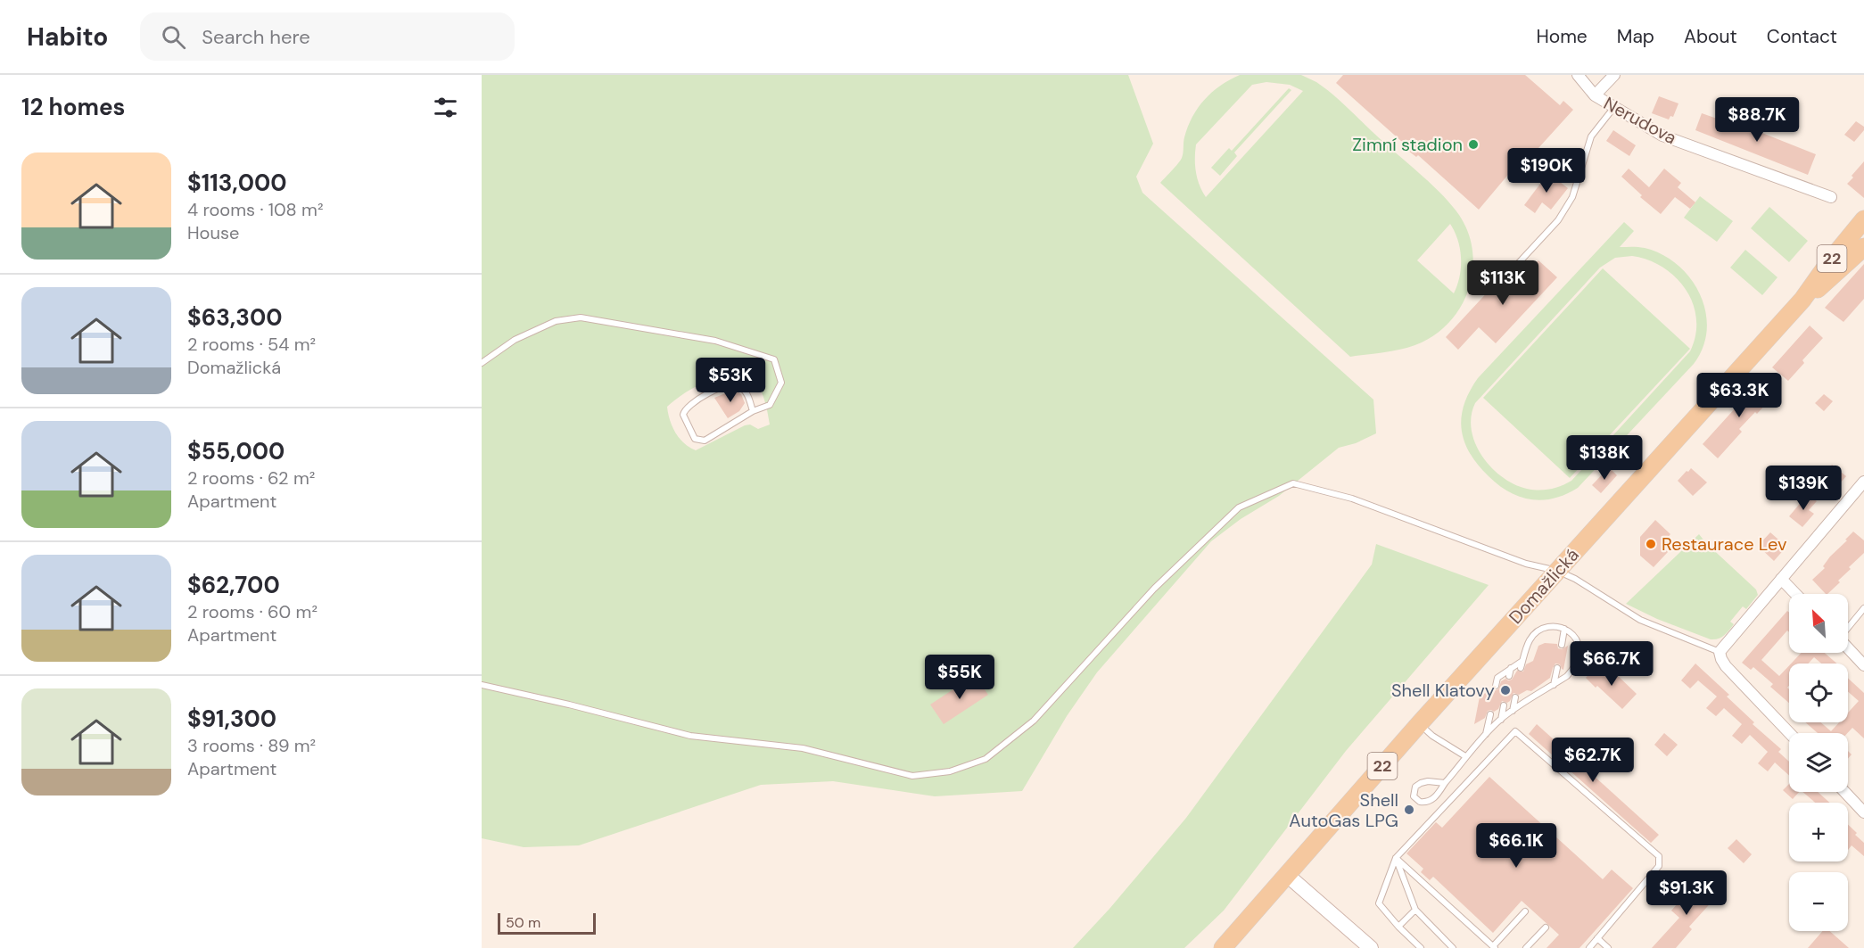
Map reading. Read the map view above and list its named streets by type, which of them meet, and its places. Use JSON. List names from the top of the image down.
{
  "streets": {
    "main road": ["22", "Domažlická"],
    "street": ["Nerudova"]
  },
  "crossings": [
    ["22", "Domažlická"]
  ],
  "places": [
    "Zimní stadion",
    "Restaurace Lev",
    "Shell Klatovy",
    "Shell AutoGas LPG"
  ],
  "scale_bar": "50 m",
  "north": "top left",
  "page": {
    "header": "Habito",
    "search": "Search here",
    "nav": [
      "Home",
      "Map",
      "About",
      "Contact"
    ],
    "heading": "12 homes",
    "price": [
      "$88.7K",
      "$190K",
      "$113K",
      "$53K",
      "$63.3K",
      "$138K",
      "$139K",
      "$66.7K",
      "$55K",
      "$62.7K",
      "$66.1K",
      "$91.3K"
    ],
    "list": [
      {
        "name": "$113,000",
        "note": "4 rooms · 108 m² · House"
      },
      {
        "name": "$63,300",
        "note": "2 rooms · 54 m² · Domažlická"
      },
      {
        "name": "$55,000",
        "note": "2 rooms · 62 m² · Apartment"
      },
      {
        "name": "$62,700",
        "note": "2 rooms · 60 m² · Apartment"
      },
      {
        "name": "$91,300",
        "note": "3 rooms · 89 m² · Apartment"
      }
    ],
    "map_buttons": ["+", "−"],
    "scale": "50 m"
  }
}
